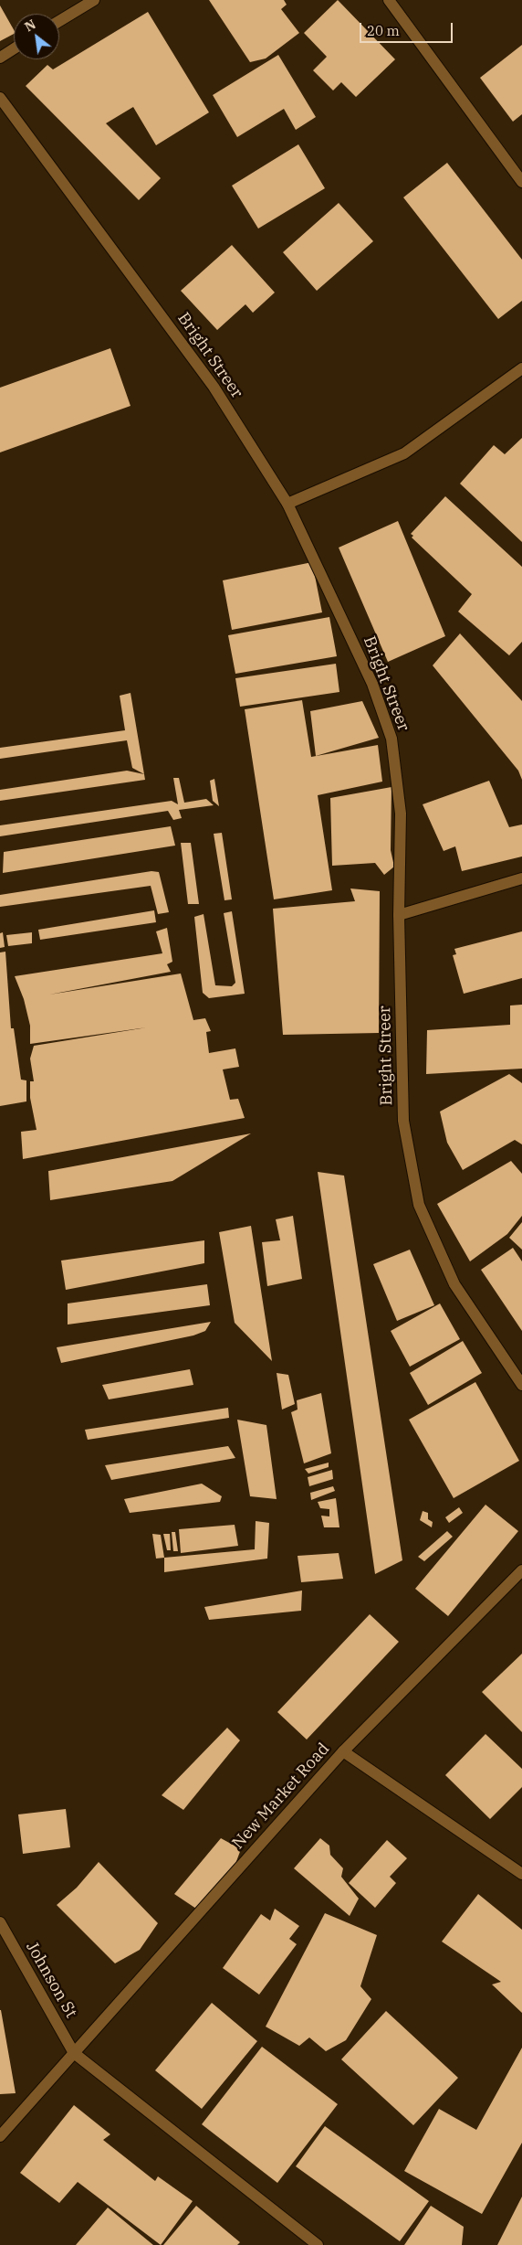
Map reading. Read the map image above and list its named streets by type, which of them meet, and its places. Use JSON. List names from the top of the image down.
{
  "streets": {
    "street": ["Bright Streer", "New Market Road", "Johnson St"]
  },
  "crossings": [
    ["New Market Road", "Johnson St"]
  ],
  "scale_bar": "20 m",
  "north": "top left"
}
